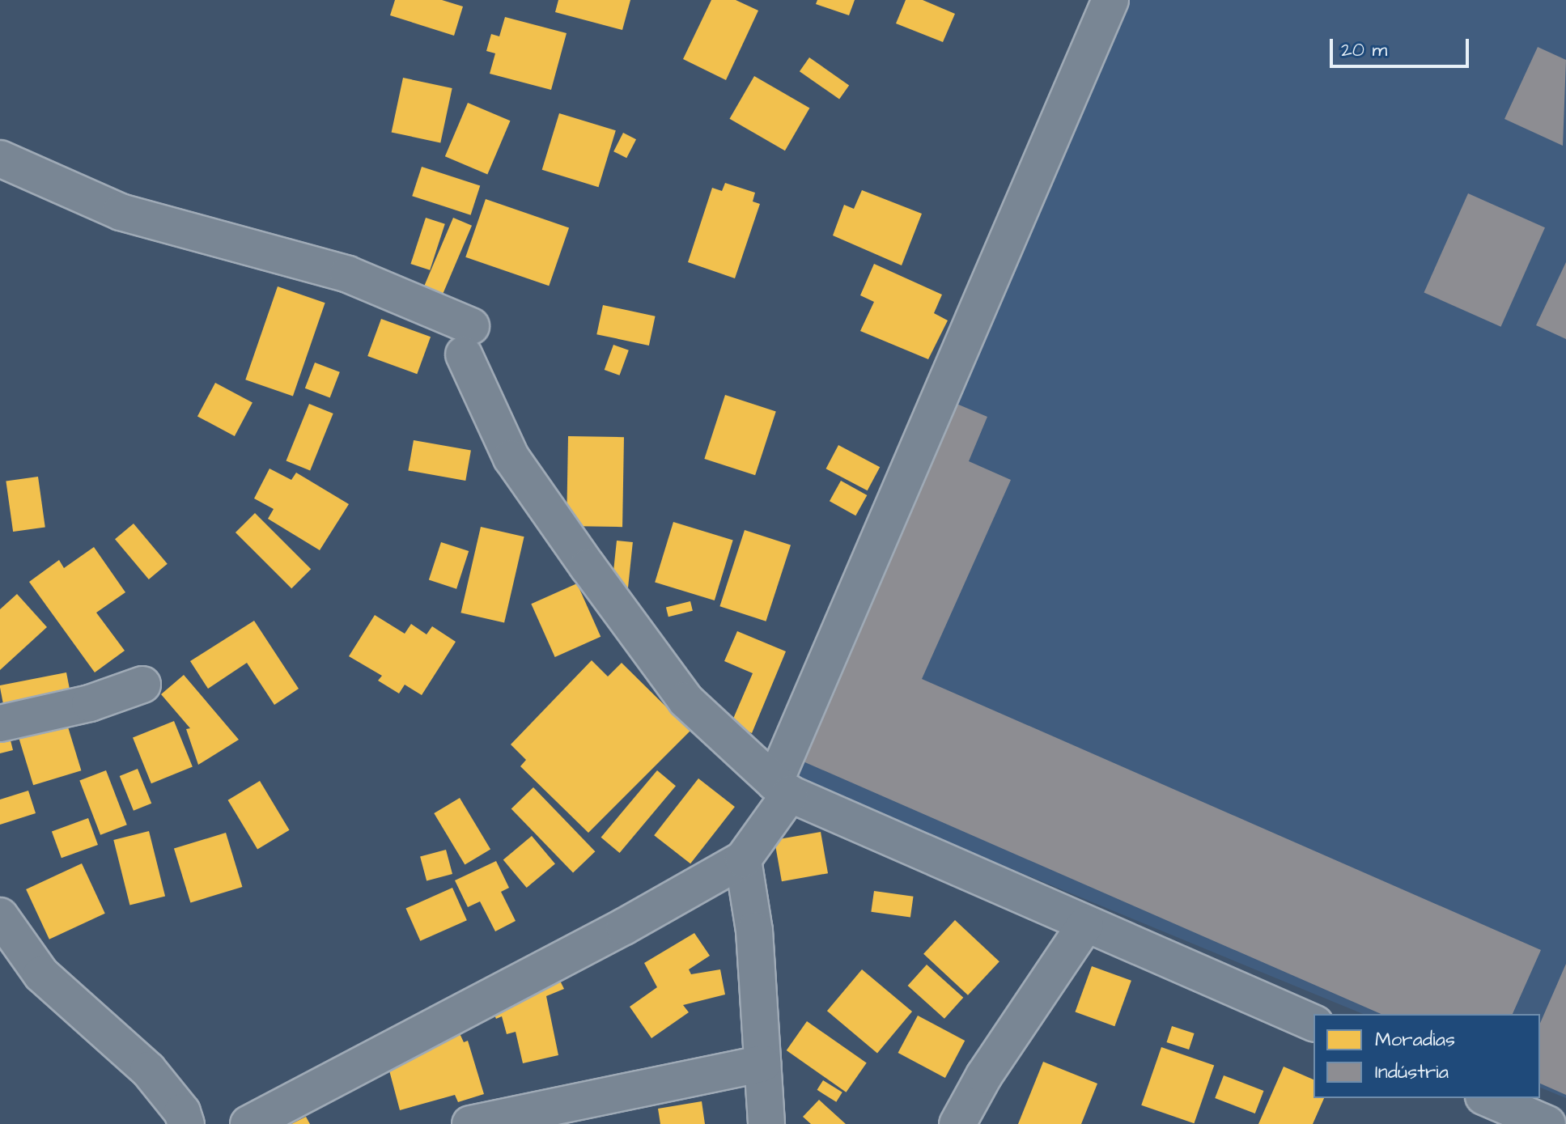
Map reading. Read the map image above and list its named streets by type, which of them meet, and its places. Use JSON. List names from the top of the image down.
{
  "legend": ["Moradias", "Indústria"],
  "scale_bar": "20 m"
}
